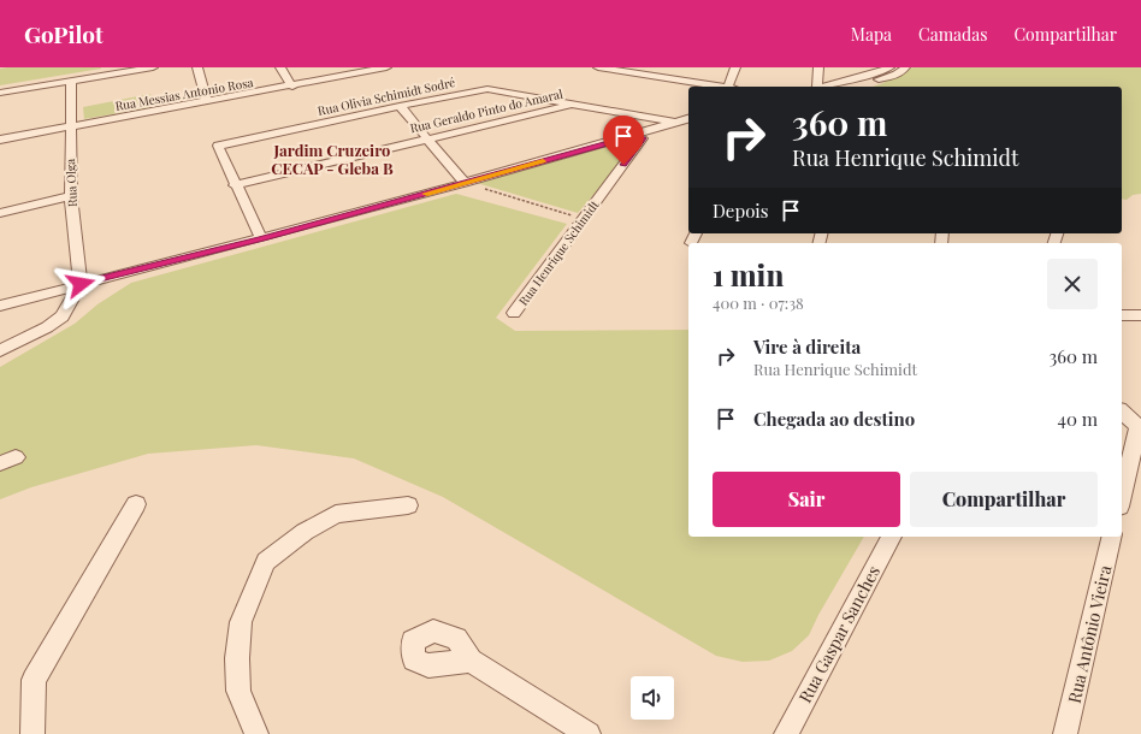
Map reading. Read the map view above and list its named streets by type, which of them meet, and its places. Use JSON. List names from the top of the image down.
{
  "streets": {
    "street": [
      "Rua Messias Antonio Rosa",
      "Rua Olivia Schimidt Sodré",
      "Rua Geraldo Pinto do Amaral",
      "Rua Olga",
      "Rua Henrique Schimidt",
      "Rua Gaspar Sanches",
      "Rua Antônio Vieira"
    ]
  },
  "crossings": [
    ["Rua Messias Antonio Rosa", "Rua Olga"],
    ["Rua Olivia Schimidt Sodré", "Rua Geraldo Pinto do Amaral"]
  ],
  "districts": ["Jardim Cruzeiro CECAP - Gleba B"],
  "page": {
    "header": "GoPilot",
    "nav": ["Mapa", "Camadas", "Compartilhar"],
    "turn": ["360 m", "Rua Henrique Schimidt"],
    "then": "Depois",
    "heading": ["1 min", "400 m · 07:38"],
    "list": [
      {
        "name": "Vire à direita",
        "note": "Rua Henrique Schimidt",
        "value": "360 m"
      },
      {
        "name": "Chegada ao destino",
        "value": "40 m"
      }
    ],
    "buttons": ["Sair", "Compartilhar"]
  }
}
